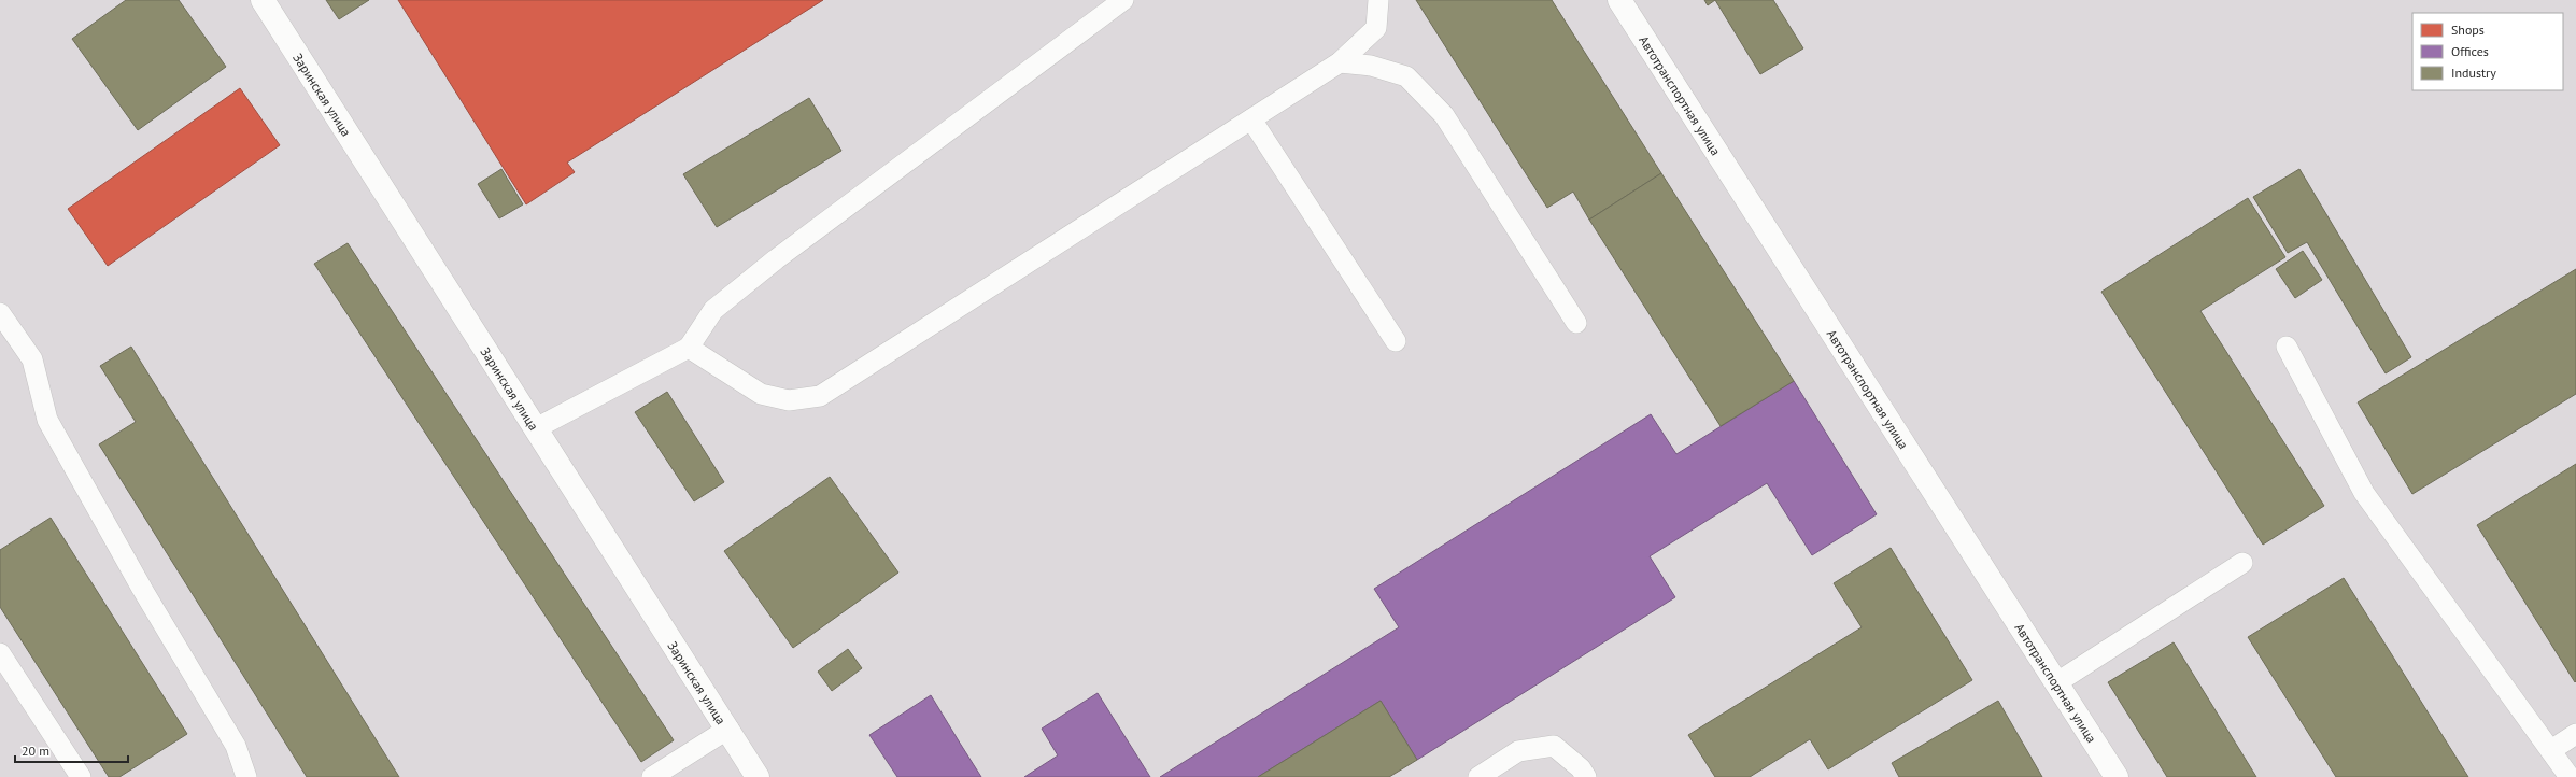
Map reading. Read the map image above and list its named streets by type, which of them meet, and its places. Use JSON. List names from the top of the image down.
{
  "streets": {
    "street": ["Заринская улица", "Автотранспортная улица"]
  },
  "legend": ["Shops", "Offices", "Industry"],
  "scale_bar": "20 m"
}
